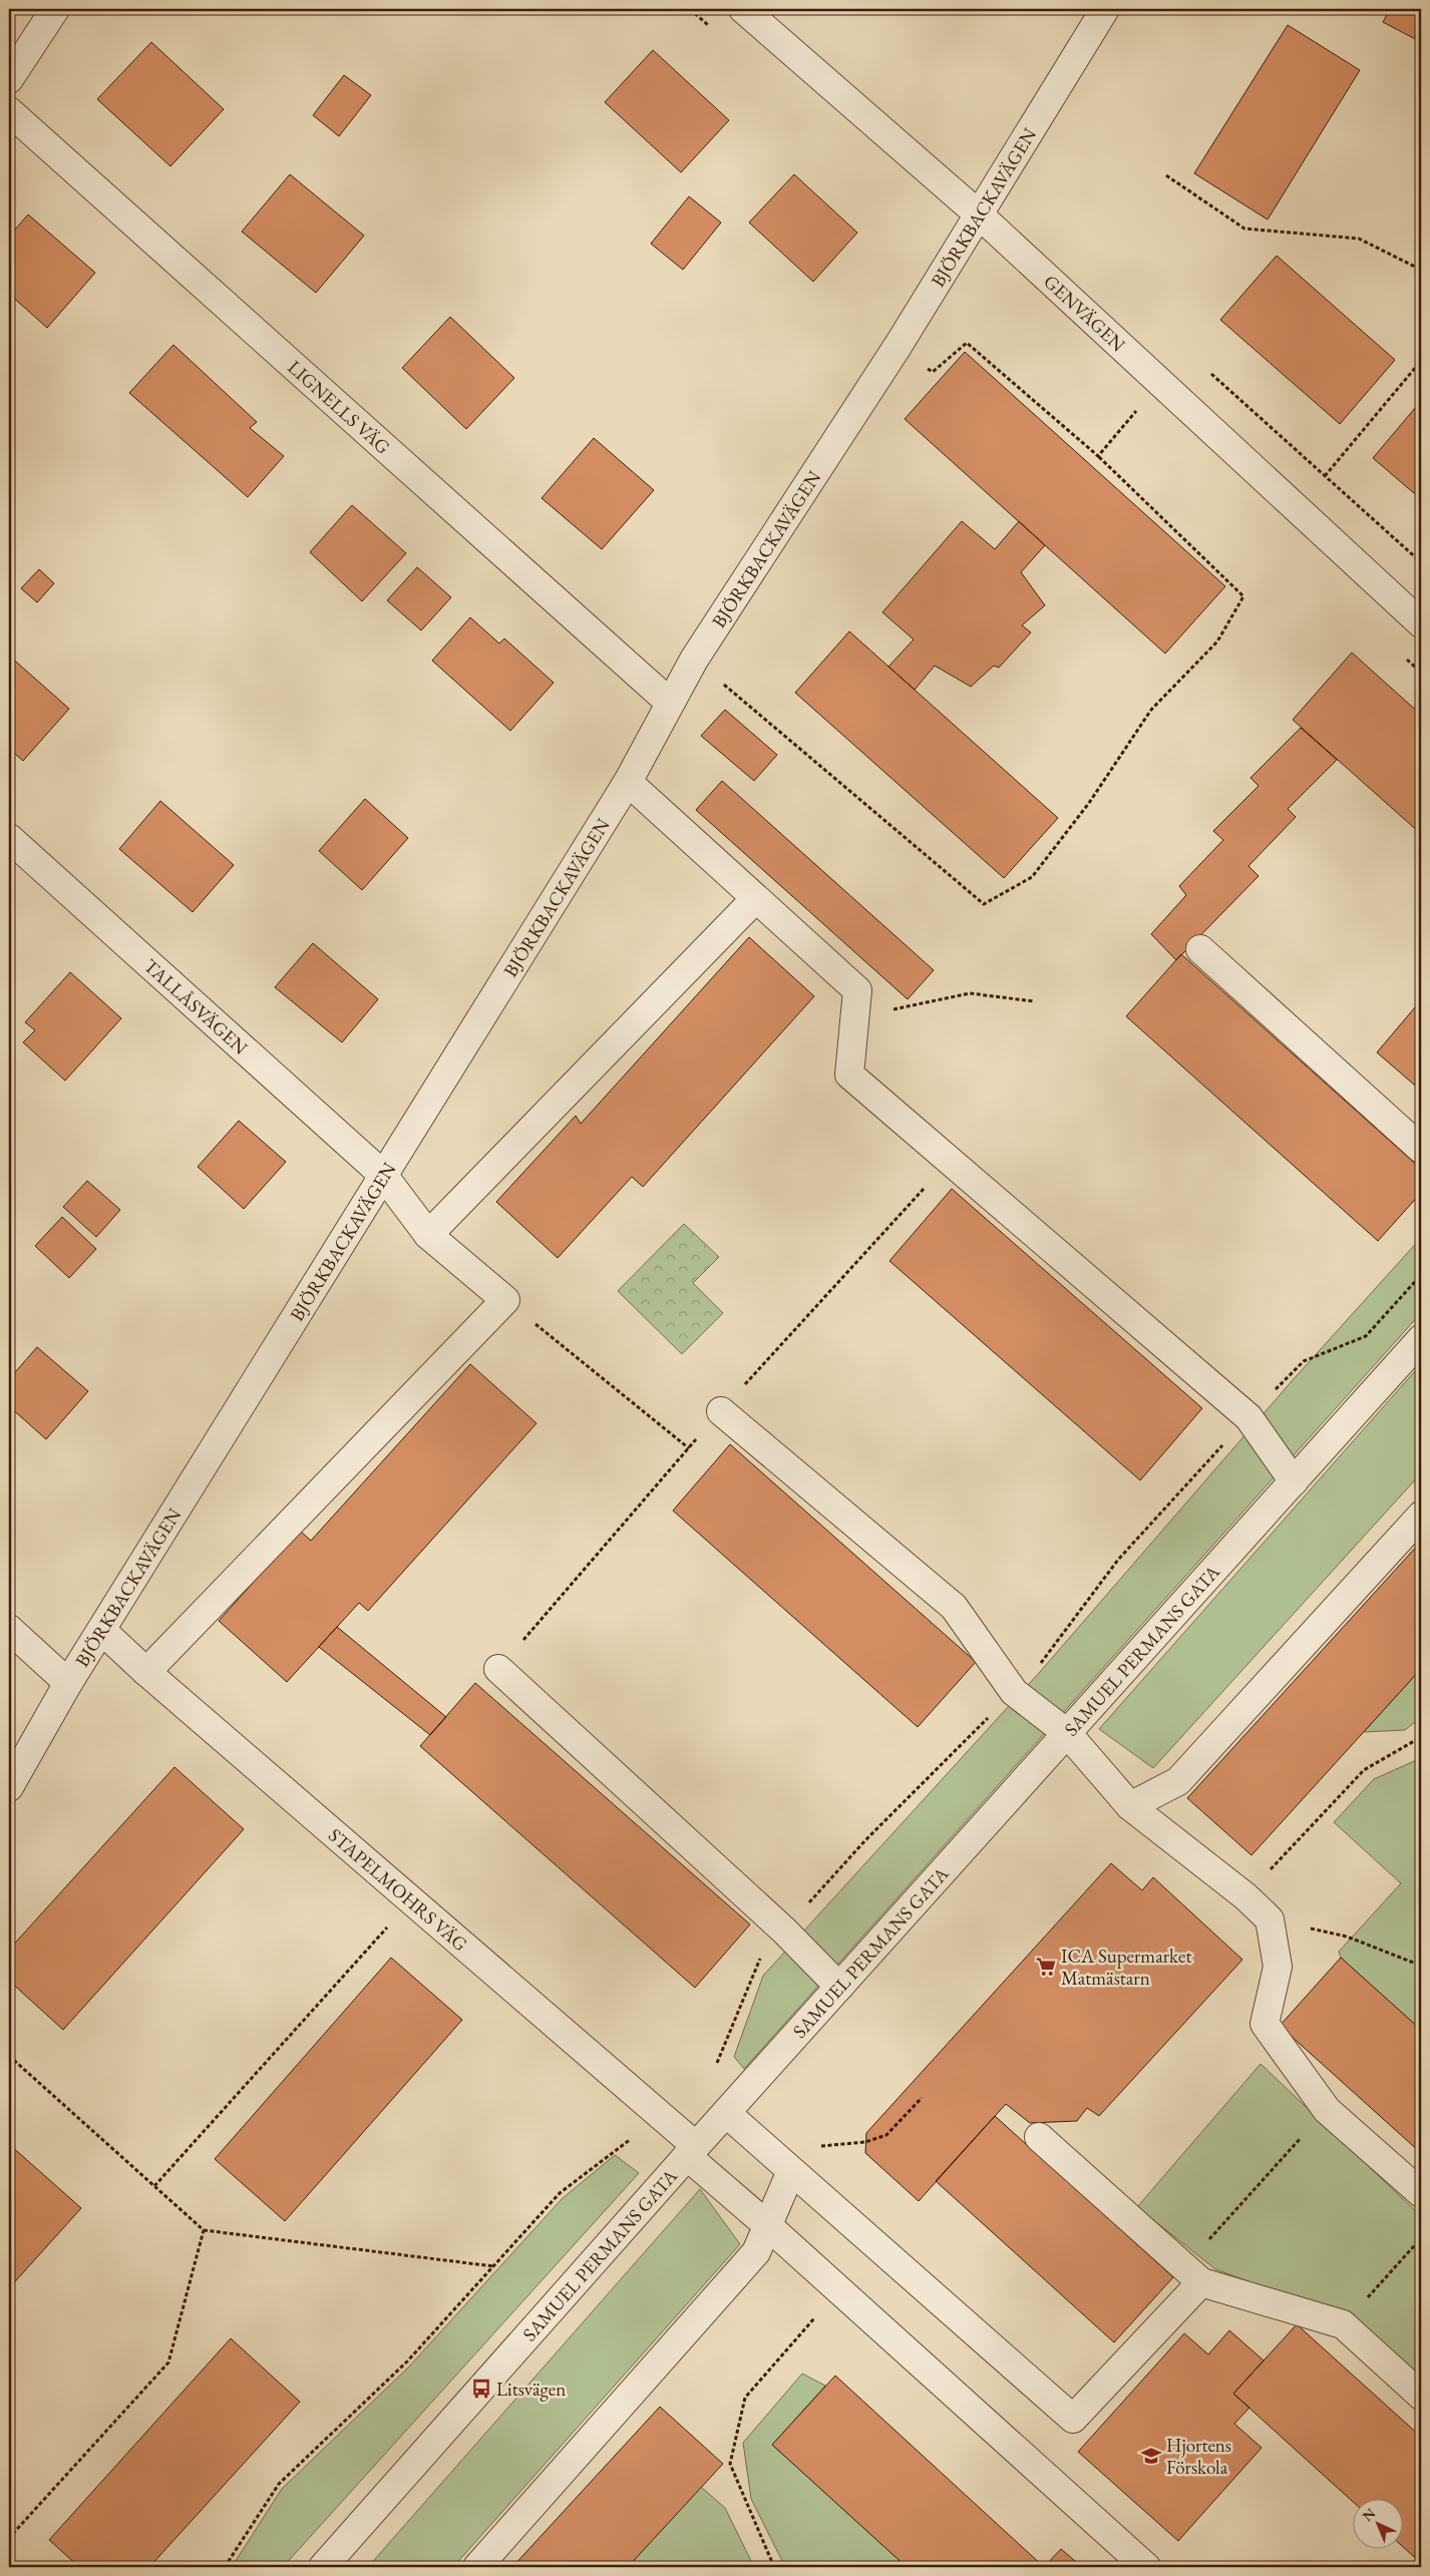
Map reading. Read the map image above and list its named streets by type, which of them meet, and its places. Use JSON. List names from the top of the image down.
{
  "streets": {
    "street": [
      "BJÖRKBACKAVÄGEN",
      "GENVÄGEN",
      "LIGNELLS VÄG",
      "TALLÅSVÄGEN",
      "SAMUEL PERMANS GATA",
      "STAPELMOHRS VÄG"
    ]
  },
  "crossings": [
    ["BJÖRKBACKAVÄGEN", "GENVÄGEN"],
    ["BJÖRKBACKAVÄGEN", "LIGNELLS VÄG"],
    ["BJÖRKBACKAVÄGEN", "TALLÅSVÄGEN"],
    ["BJÖRKBACKAVÄGEN", "STAPELMOHRS VÄG"],
    ["SAMUEL PERMANS GATA", "STAPELMOHRS VÄG"]
  ],
  "places": {
    "supermarket": ["ICA Supermarket Matmästarn"],
    "bus stop": ["Litsvägen"],
    "school or university": ["Hjortens Förskola"]
  },
  "north": "top left"
}
